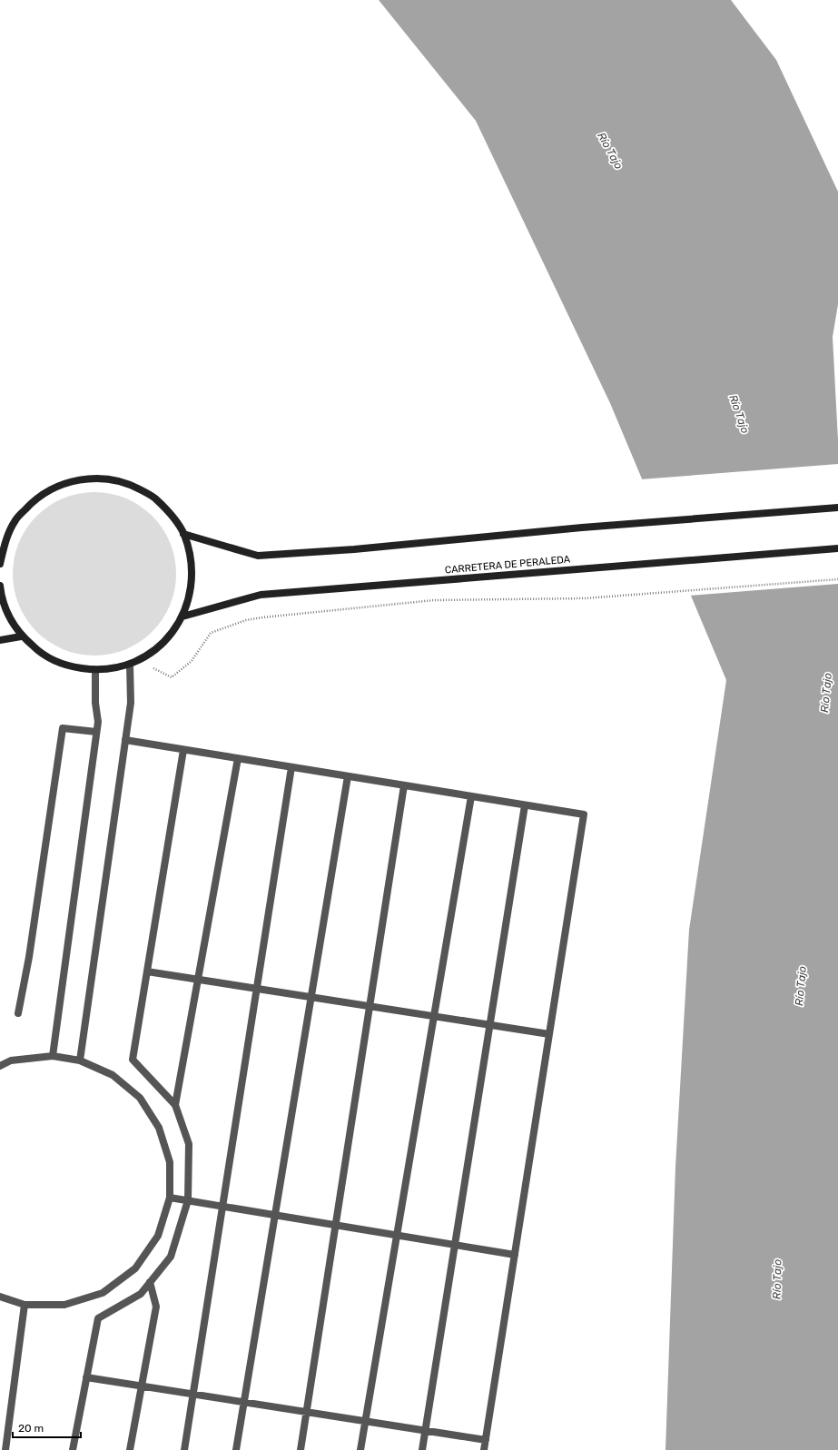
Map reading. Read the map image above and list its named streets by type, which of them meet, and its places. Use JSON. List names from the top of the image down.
{
  "streets": {
    "main road": ["CARRETERA DE PERALEDA"]
  },
  "water": ["Río Tajo"],
  "scale_bar": "20 m"
}
